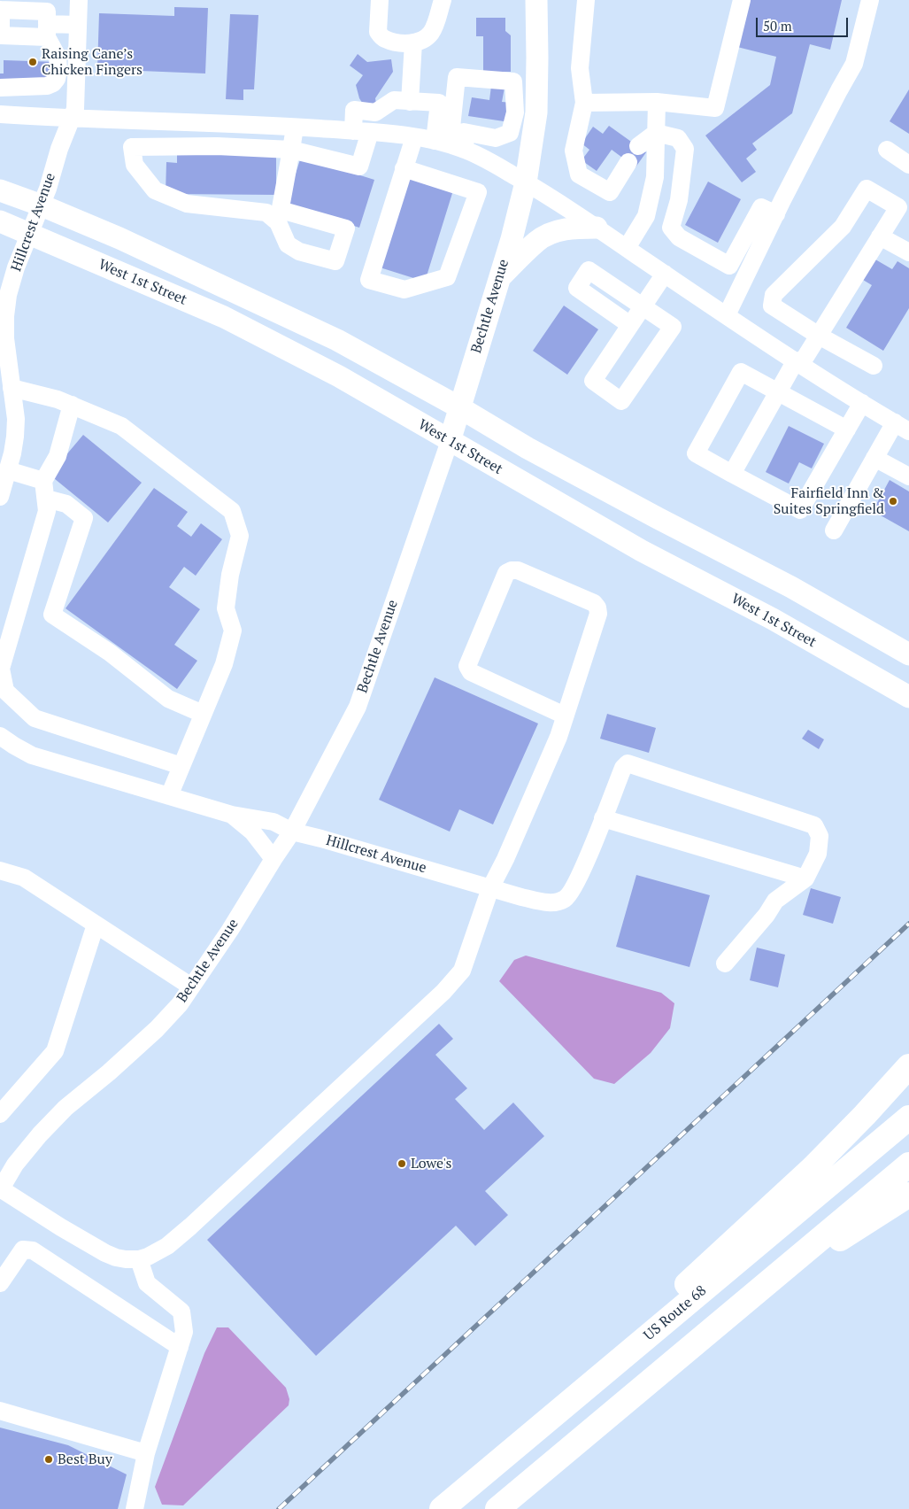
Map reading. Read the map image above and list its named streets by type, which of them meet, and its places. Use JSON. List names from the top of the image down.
{
  "streets": {
    "highway": ["US Route 68"],
    "main road": ["West 1st Street", "Bechtle Avenue"],
    "street": ["Hillcrest Avenue"]
  },
  "crossings": [
    ["Hillcrest Avenue", "West 1st Street"],
    ["Hillcrest Avenue", "Bechtle Avenue"],
    ["West 1st Street", "Bechtle Avenue"]
  ],
  "places": [
    "Raising Cane’s Chicken Fingers",
    "Fairfield Inn & Suites Springfield",
    "Lowe's",
    "Best Buy"
  ],
  "scale_bar": "50 m"
}
